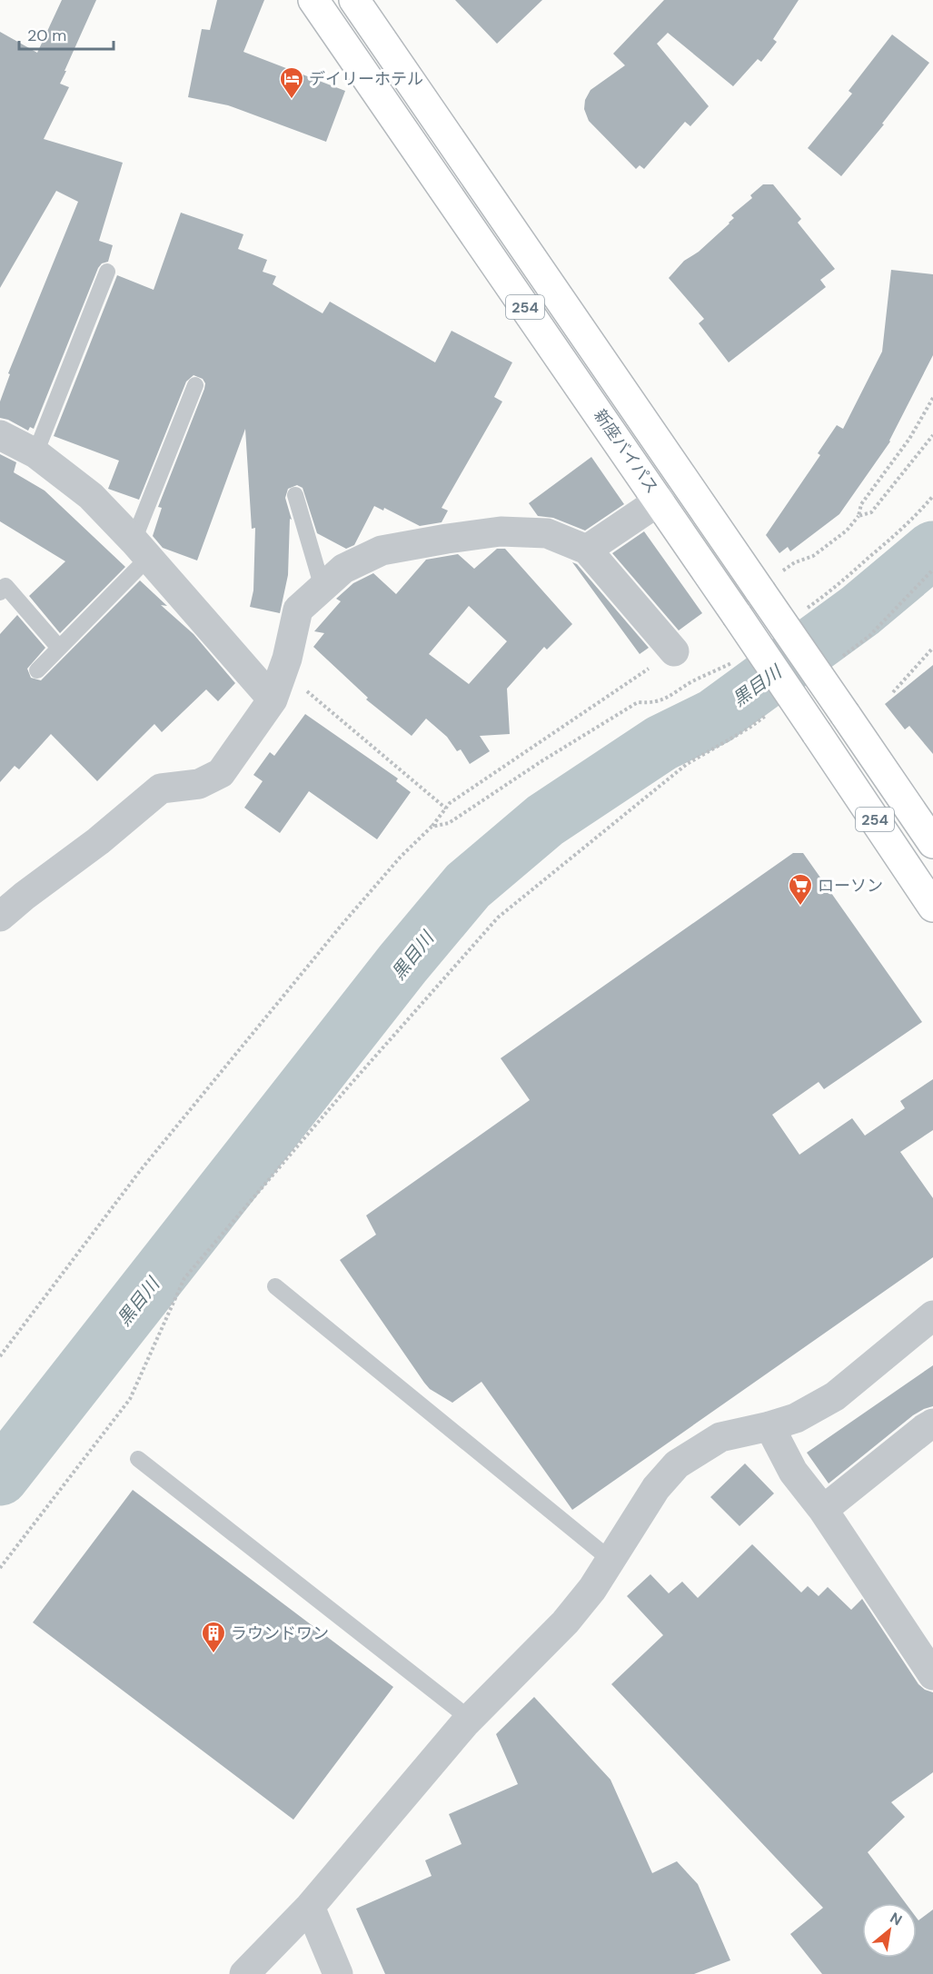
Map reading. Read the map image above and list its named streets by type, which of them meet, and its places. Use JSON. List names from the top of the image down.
{
  "streets": {
    "highway": ["254", "新座バイパス"]
  },
  "water": ["黒目川"],
  "places": {
    "hotel": ["デイリーホテル"],
    "supermarket": ["ローソン"],
    "building": ["ラウンドワン"]
  },
  "scale_bar": "20 m",
  "north": "top right"
}
